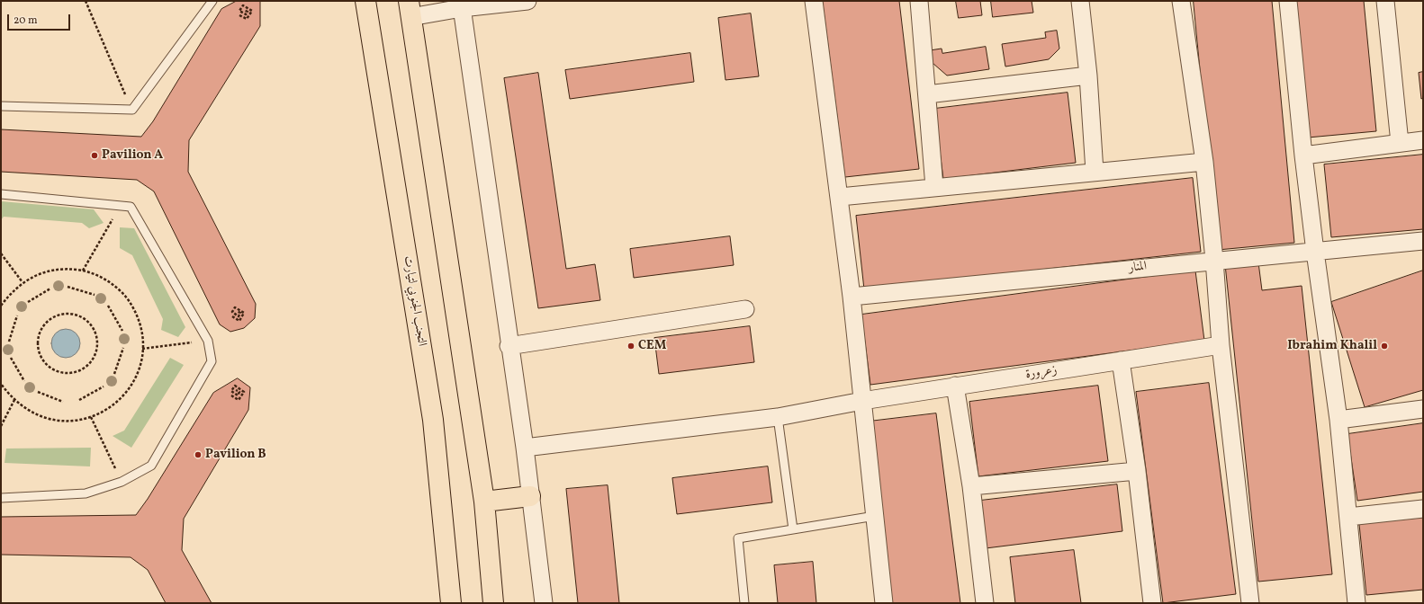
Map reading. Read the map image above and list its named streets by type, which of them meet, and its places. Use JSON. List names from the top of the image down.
{
  "streets": {
    "highway": ["التجنب الجنوبي لتيارت"],
    "street": ["المنار", "زعرورة"]
  },
  "places": [
    "Pavilion A",
    "CEM",
    "Ibrahim Khalil",
    "Pavilion B"
  ],
  "scale_bar": "20 m"
}
